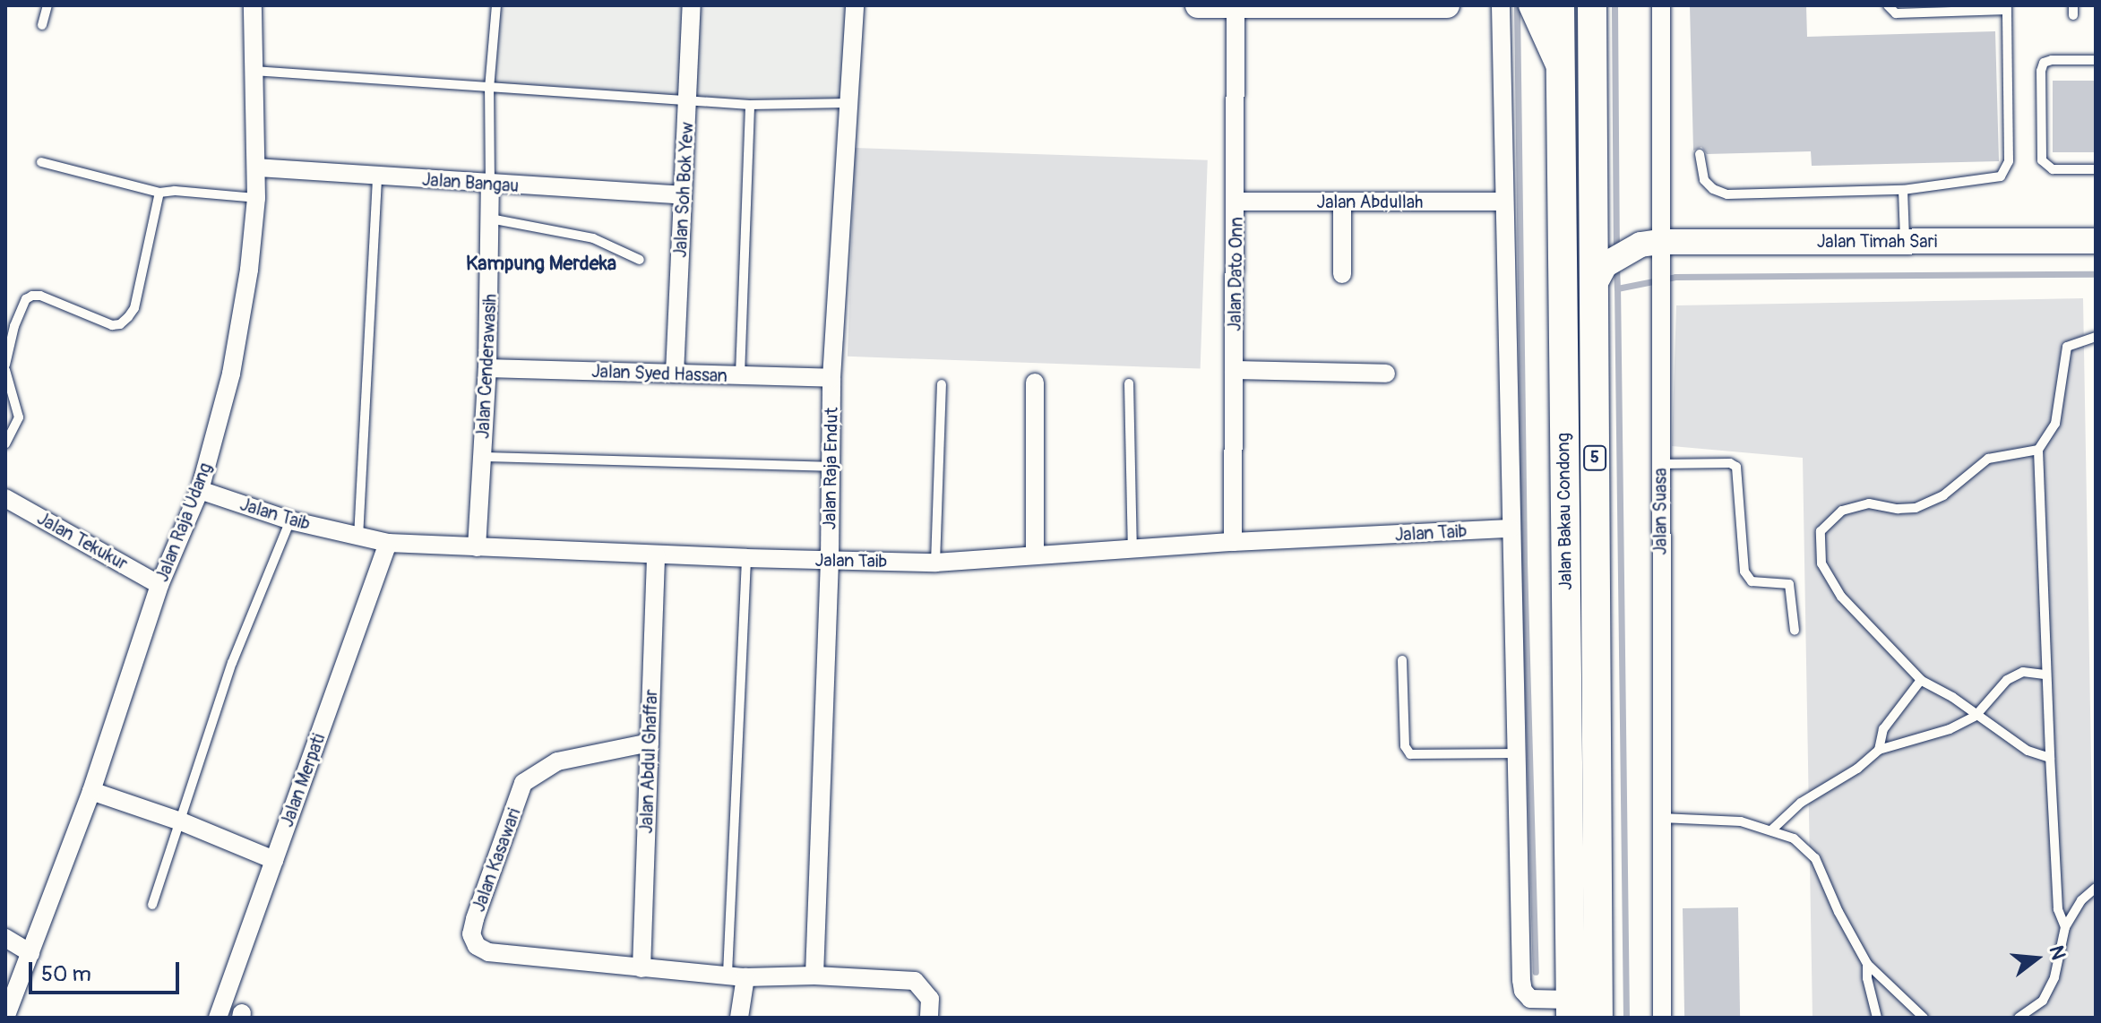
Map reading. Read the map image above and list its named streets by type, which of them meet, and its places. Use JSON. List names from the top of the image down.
{
  "streets": {
    "main road": ["5", "Jalan Bakau Condong"],
    "street": [
      "Jalan Bangau",
      "Jalan Soh Bok Yew",
      "Jalan Abdullah",
      "Jalan Timah Sari",
      "Jalan Dato Onn",
      "Jalan Cenderawasih",
      "Jalan Syed Hassan",
      "Jalan Raja Endut",
      "Jalan Suasa",
      "Jalan Taib",
      "Jalan Raja Udang",
      "Jalan Tekukur",
      "Jalan Abdul Ghaffar",
      "Jalan Merpati",
      "Jalan Kasawari"
    ]
  },
  "crossings": [
    ["Jalan Bangau", "Jalan Soh Bok Yew"],
    ["Jalan Bangau", "Jalan Cenderawasih"],
    ["Jalan Bangau", "Jalan Raja Udang"],
    ["Jalan Soh Bok Yew", "Jalan Syed Hassan"],
    ["Jalan Abdullah", "Jalan Dato Onn"],
    ["Jalan Timah Sari", "Jalan Suasa"],
    ["Jalan Dato Onn", "Jalan Taib"],
    ["Jalan Cenderawasih", "Jalan Syed Hassan"],
    ["Jalan Cenderawasih", "Jalan Taib"],
    ["Jalan Syed Hassan", "Jalan Raja Endut"],
    ["Jalan Raja Endut", "Jalan Taib"],
    ["Jalan Taib", "Jalan Raja Udang"],
    ["Jalan Taib", "Jalan Abdul Ghaffar"],
    ["Jalan Taib", "Jalan Merpati"],
    ["Jalan Raja Udang", "Jalan Tekukur"],
    ["Jalan Abdul Ghaffar", "Jalan Kasawari"]
  ],
  "districts": ["Kampung Merdeka"],
  "scale_bar": "50 m",
  "north": "right"
}
